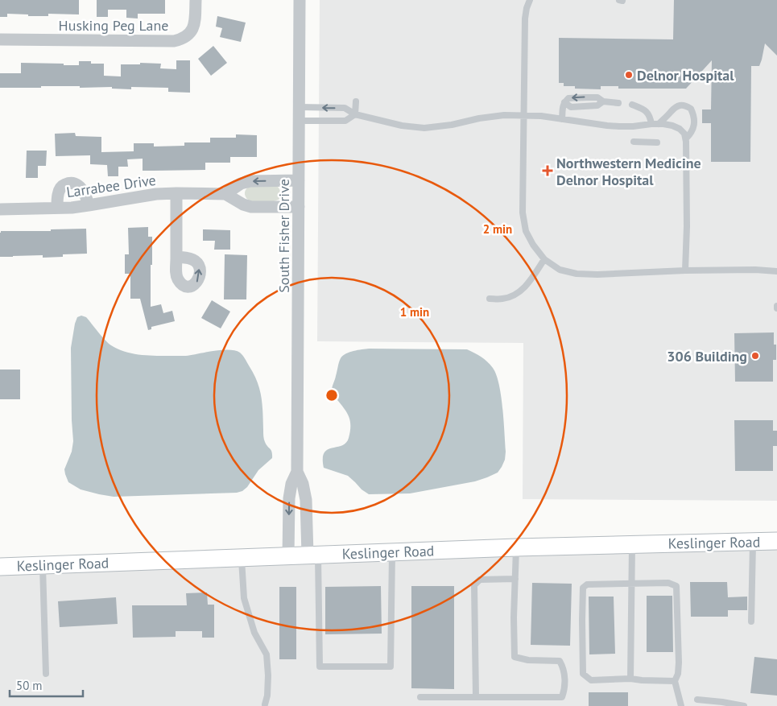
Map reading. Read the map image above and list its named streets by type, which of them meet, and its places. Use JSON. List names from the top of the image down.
{
  "streets": {
    "main road": ["Keslinger Road"],
    "street": ["Husking Peg Lane", "Larrabee Drive", "South Fisher Drive"]
  },
  "crossings": [
    ["Larrabee Drive", "South Fisher Drive"],
    ["South Fisher Drive", "Keslinger Road"]
  ],
  "places": {
    "other": ["Delnor Hospital", "306 Building"],
    "health": ["Northwestern Medicine Delnor Hospital"]
  },
  "scale_bar": "50 m",
  "rings": ["2 min", "1 min"]
}
